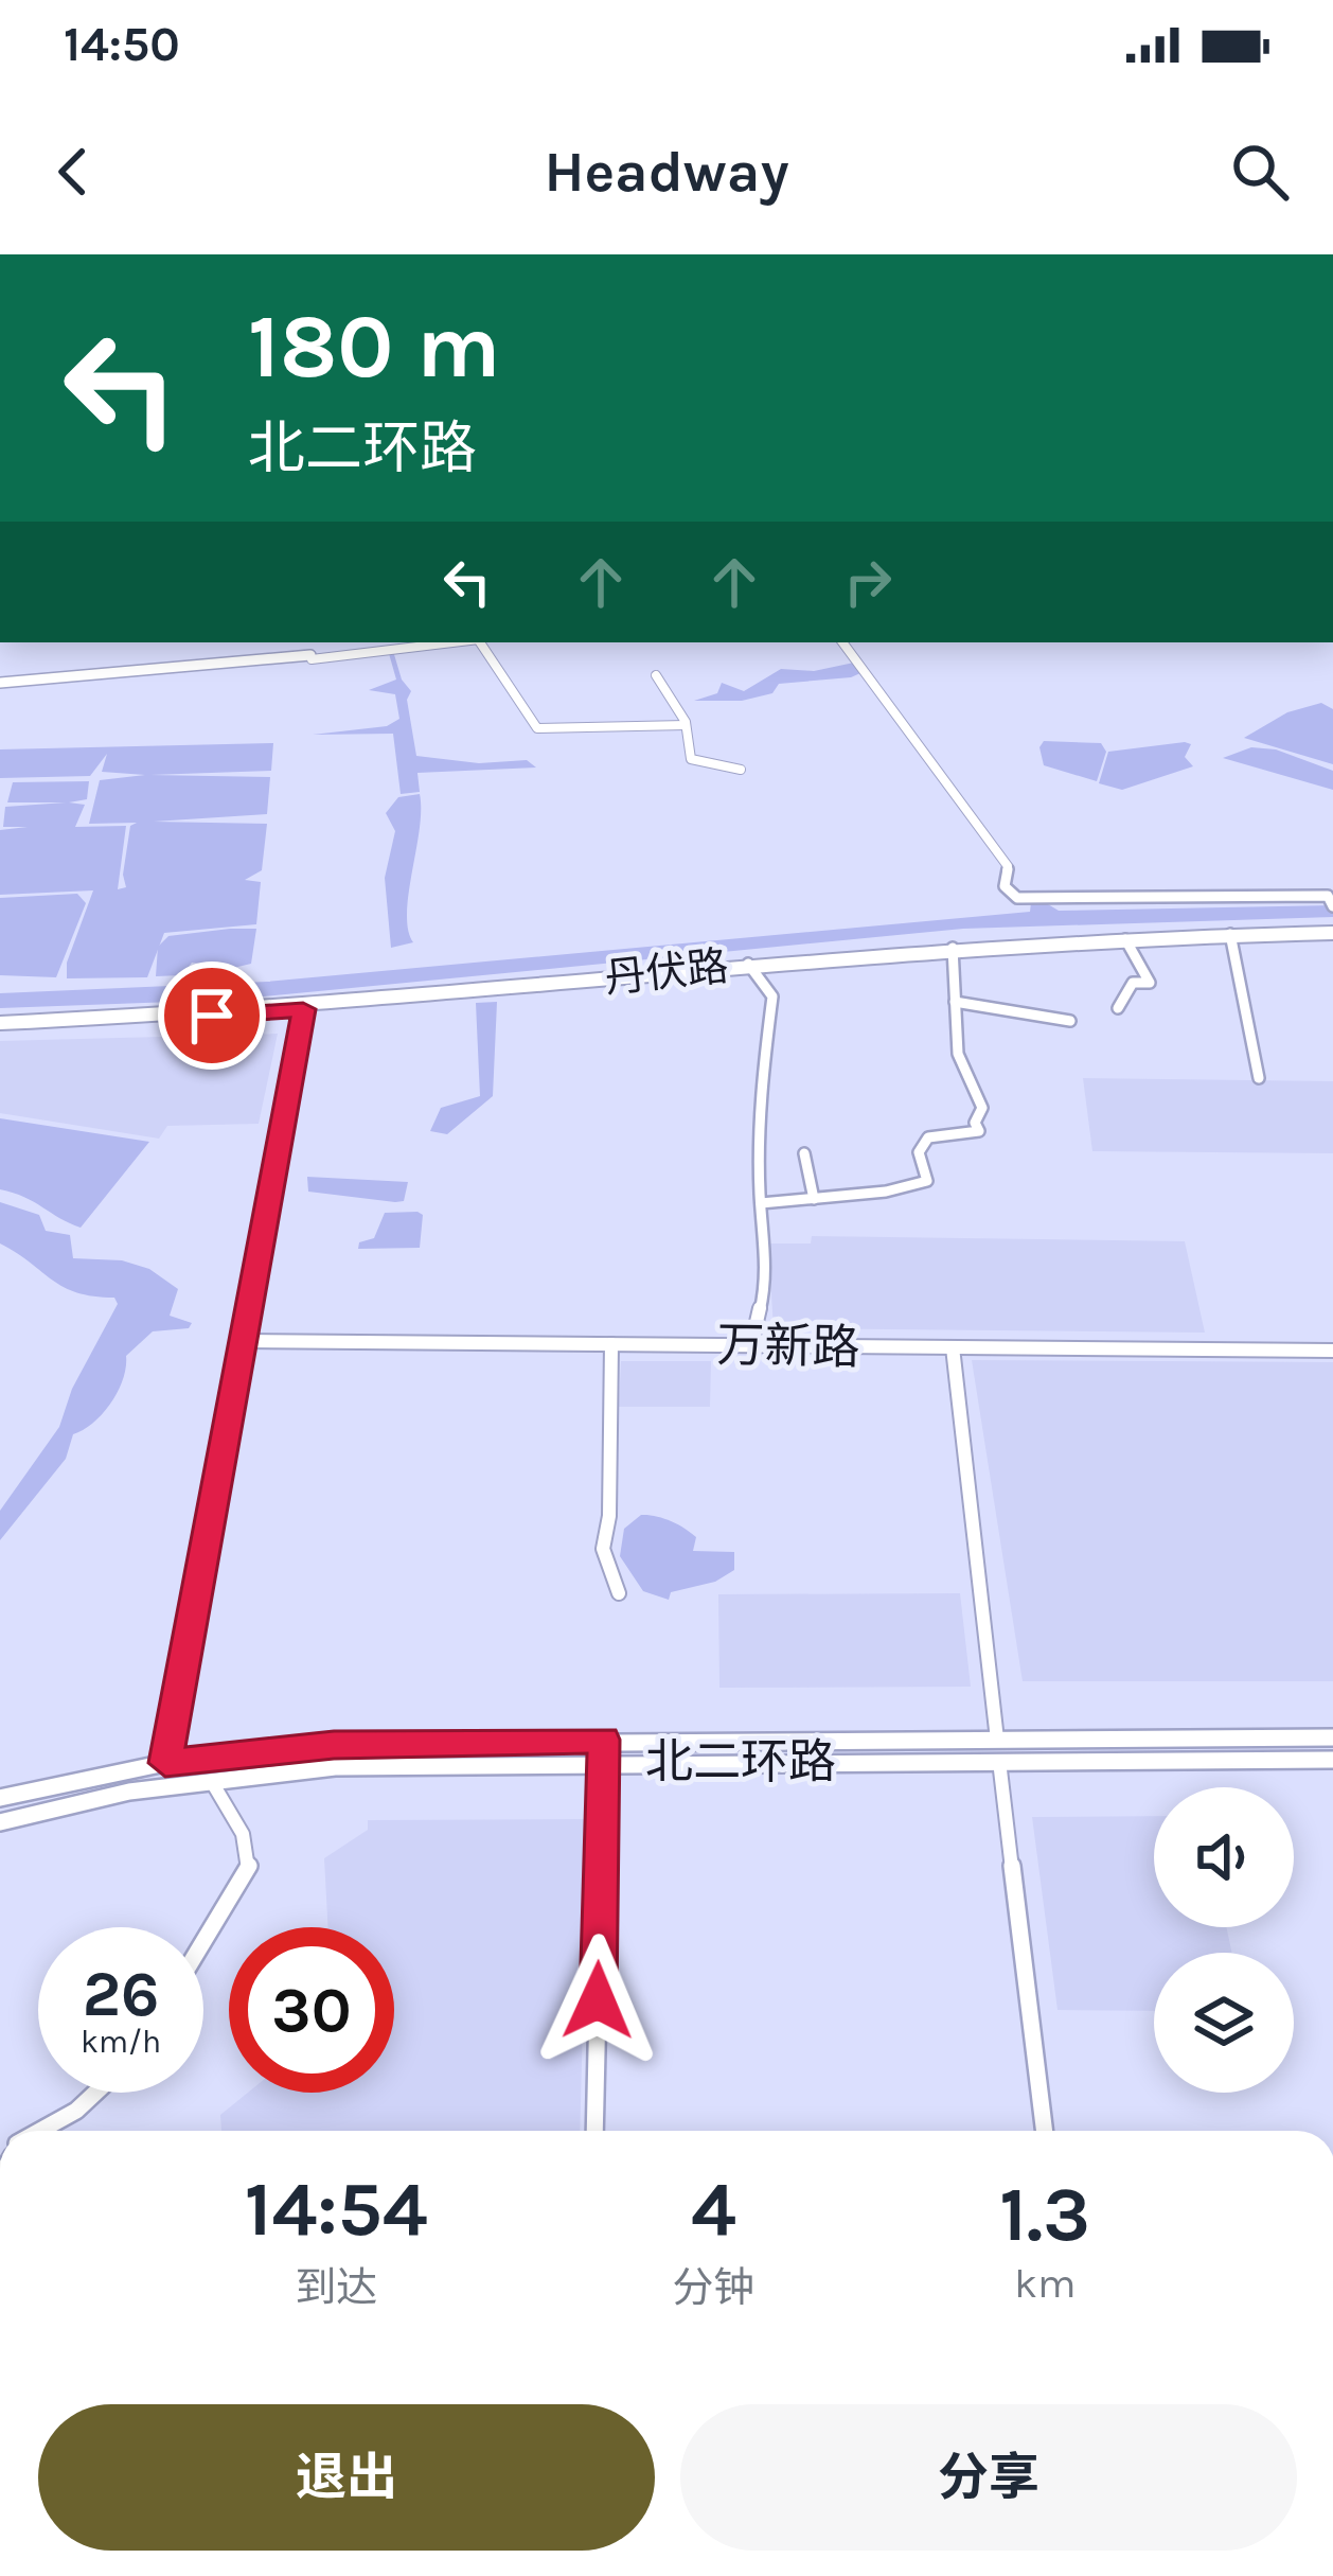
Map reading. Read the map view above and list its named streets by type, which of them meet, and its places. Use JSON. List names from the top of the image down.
{
  "streets": {
    "main road": ["丹伏路", "北二环路"],
    "street": ["万新路"]
  },
  "page": {
    "status": "14:50",
    "header": "Headway",
    "turn": ["180 m", "北二环路"],
    "speed": "26 km/h",
    "limit": "30",
    "eta": [
      "14:54",
      "到达",
      "4",
      "分钟",
      "1.3",
      "km"
    ],
    "buttons": ["退出", "分享"]
  }
}
